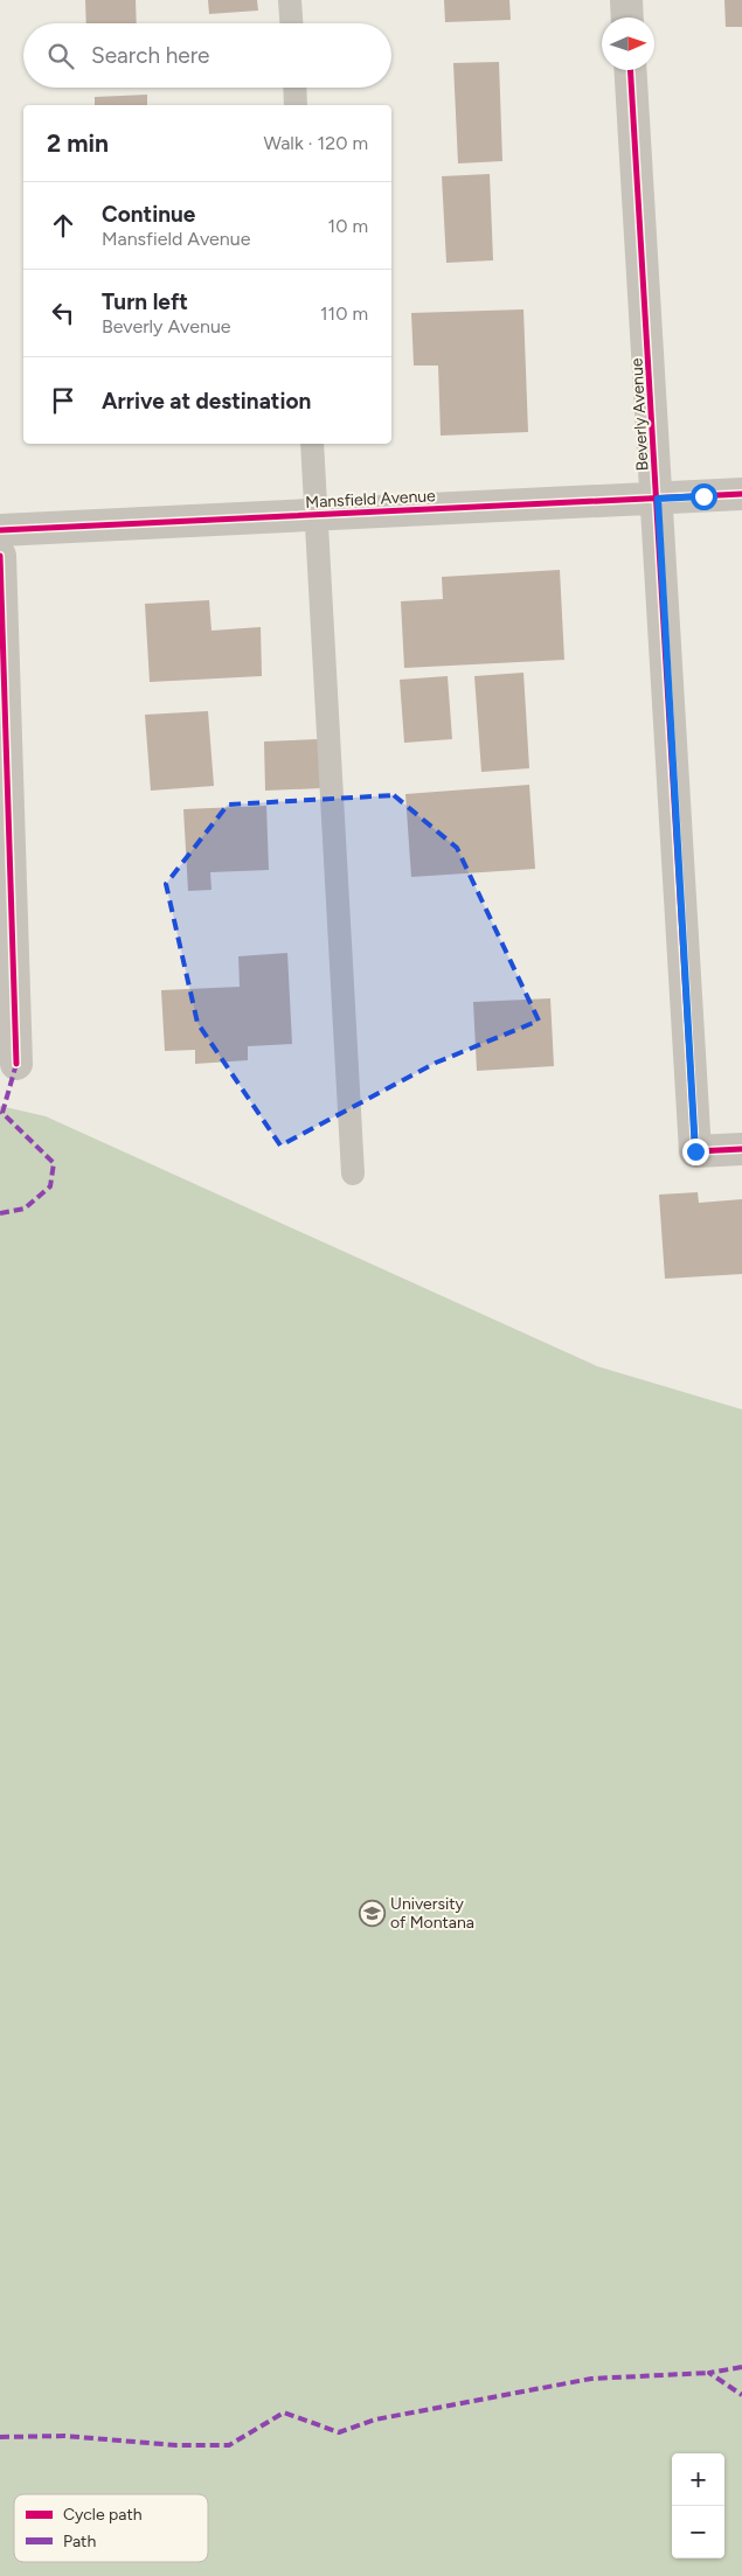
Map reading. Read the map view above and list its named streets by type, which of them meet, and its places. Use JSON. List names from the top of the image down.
{
  "streets": {
    "street": ["Beverly Avenue", "Mansfield Avenue"]
  },
  "crossings": [
    ["Beverly Avenue", "Mansfield Avenue"]
  ],
  "places": {
    "school or university": ["University of Montana"]
  },
  "legend": ["Cycle path", "Path"],
  "north": "right",
  "page": {
    "search": "Search here",
    "heading": ["2 min", "Walk · 120 m"],
    "list": [
      ["Continue", "Mansfield Avenue", "10 m"],
      ["Turn left", "Beverly Avenue", "110 m"],
      "Arrive at destination"
    ],
    "map_buttons": ["+", "−"]
  }
}
